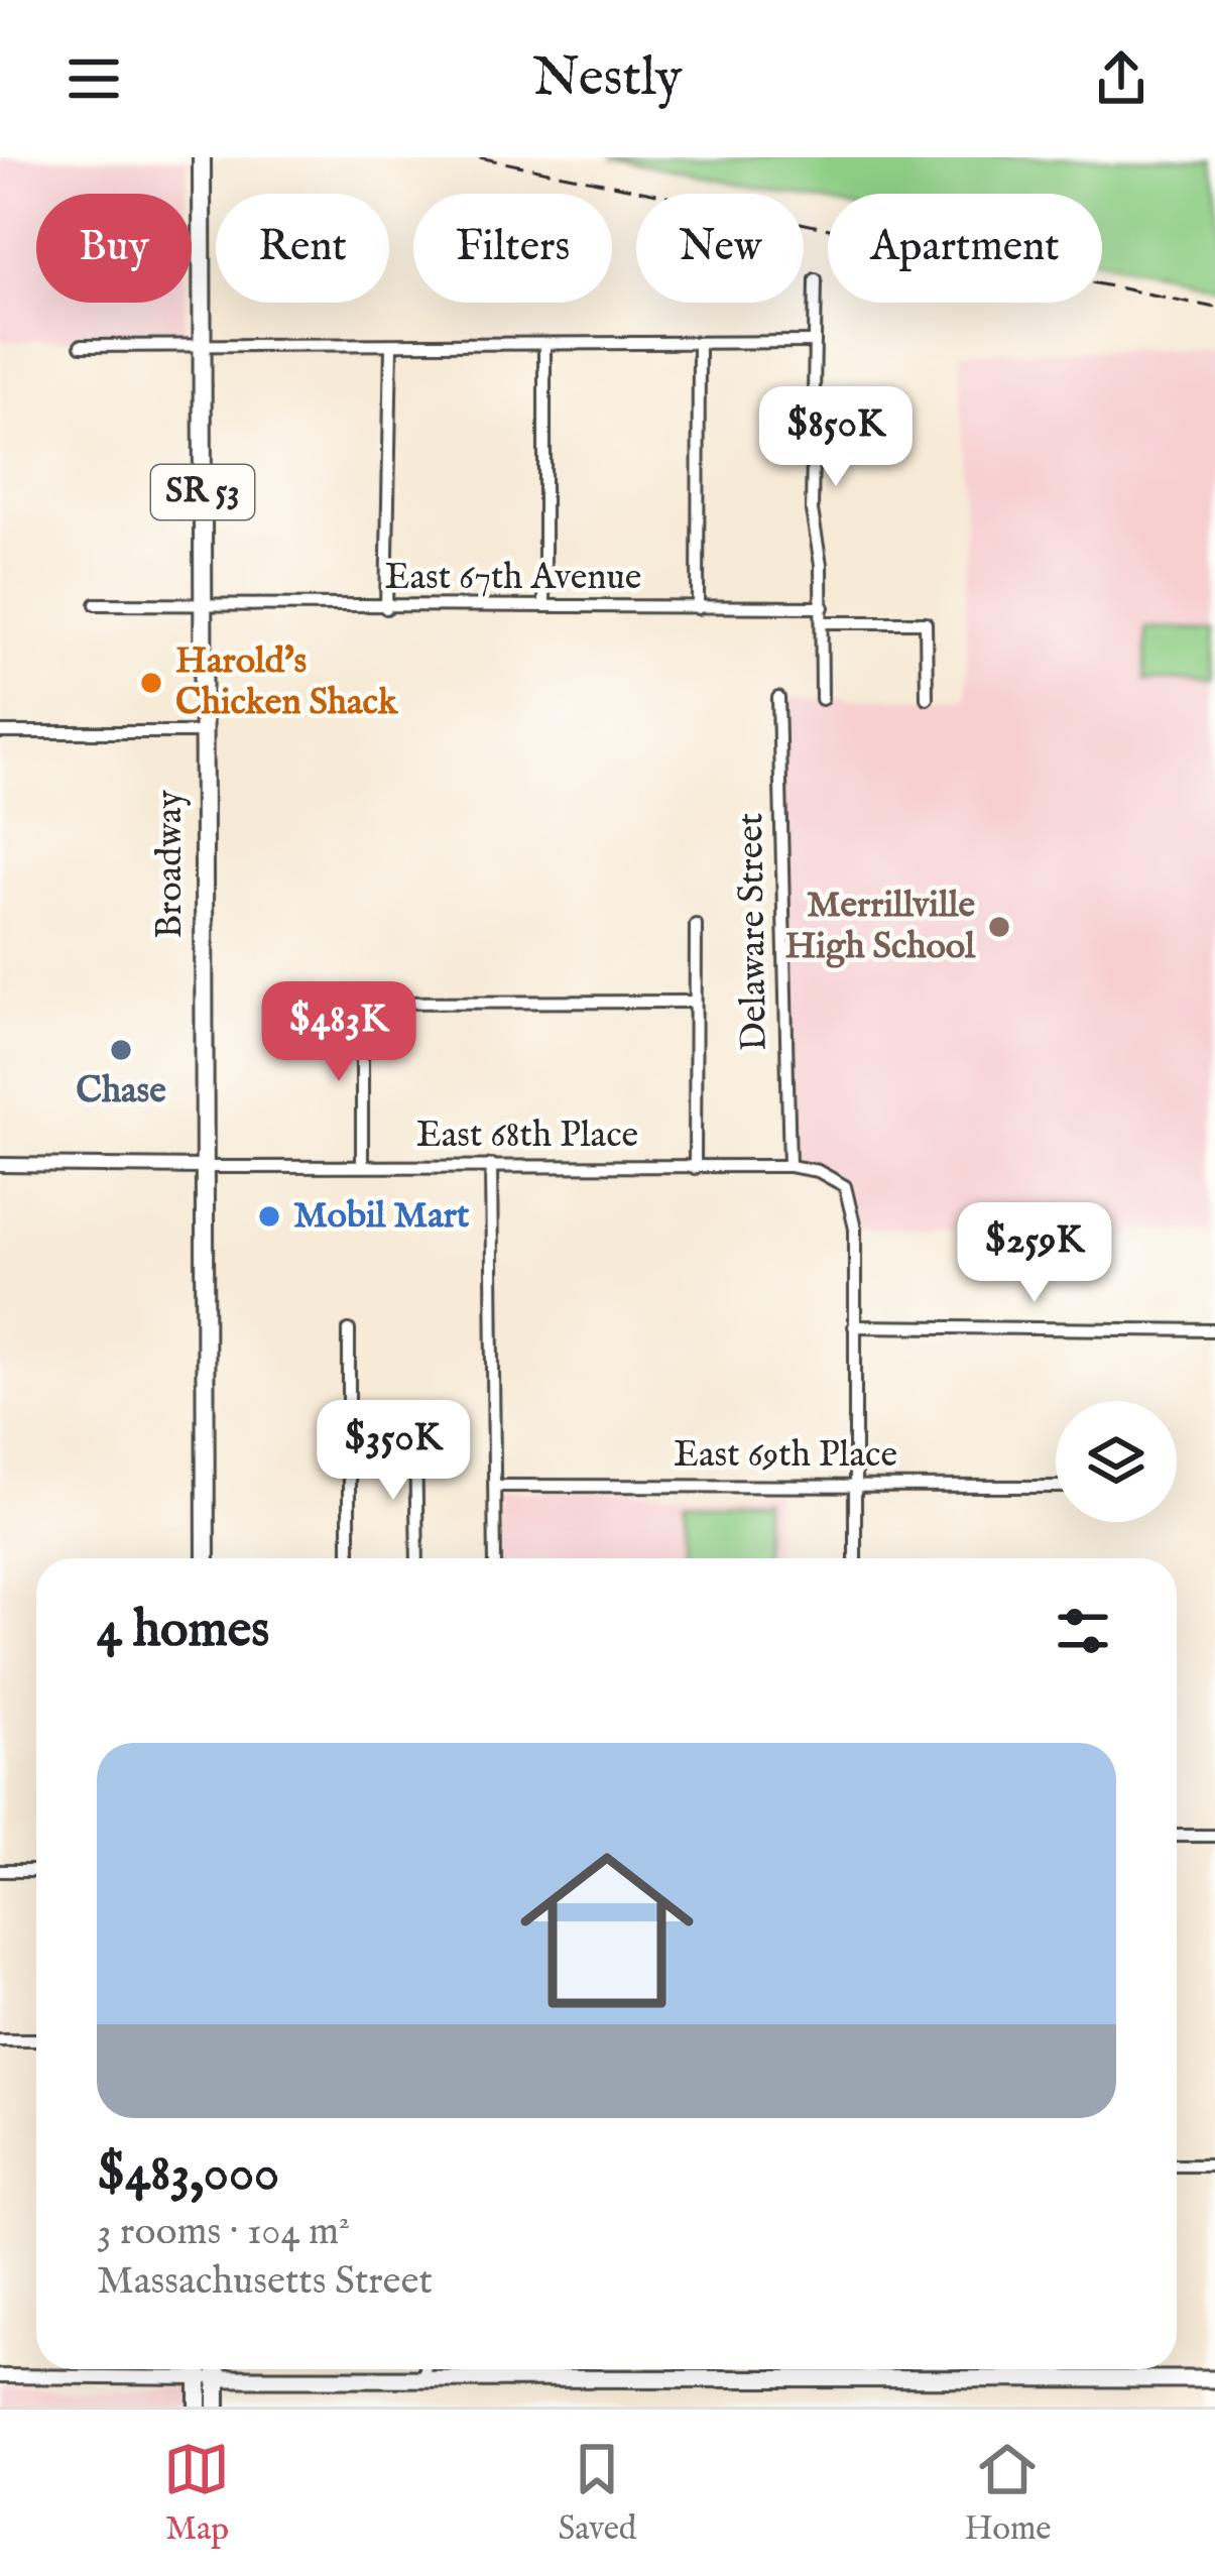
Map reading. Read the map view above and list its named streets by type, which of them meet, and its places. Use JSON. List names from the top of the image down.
{
  "streets": {
    "main road": ["SR 53", "Broadway"],
    "street": [
      "East 67th Avenue",
      "Delaware Street",
      "East 68th Place",
      "East 69th Place"
    ]
  },
  "crossings": [
    ["East 67th Avenue", "Broadway"],
    ["Broadway", "East 68th Place"],
    ["Delaware Street", "East 68th Place"]
  ],
  "places": [
    "Harold's Chicken Shack",
    "Merrillville High School",
    "Chase",
    "Mobil Mart"
  ],
  "page": {
    "header": "Nestly",
    "chip": [
      "Buy",
      "Rent",
      "Filters",
      "New",
      "Apartment"
    ],
    "price": [
      "$850K",
      "$483K",
      "$259K",
      "$350K"
    ],
    "heading": "4 homes",
    "list": [
      {
        "name": "$483,000",
        "note": "3 rooms · 104 m² · Massachusetts Street"
      }
    ],
    "tabs": ["Map", "Saved", "Home"]
  }
}
